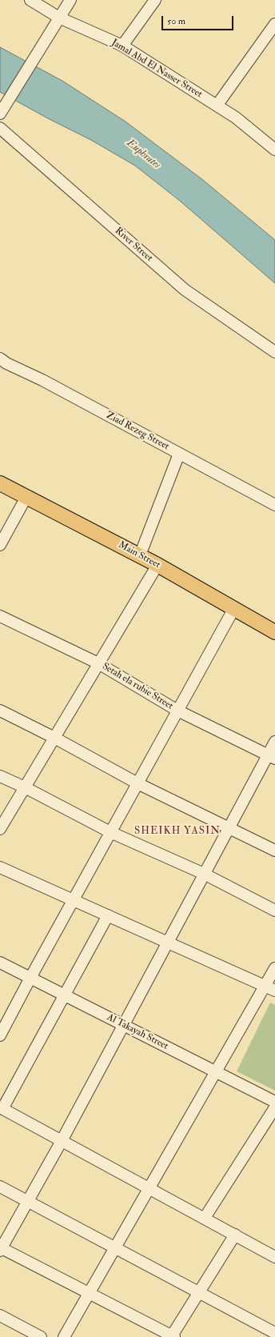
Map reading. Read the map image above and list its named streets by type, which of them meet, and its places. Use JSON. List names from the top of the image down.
{
  "streets": {
    "main road": ["Main Street"],
    "street": [
      "Jamal Abd El Nasser Street",
      "River Street",
      "Ziad Rezeg Street",
      "Setah ela rubie Street",
      "Al Takayah Street"
    ]
  },
  "districts": ["SHEIKH YASIN"],
  "water": ["Euphrates"],
  "scale_bar": "50 m"
}
